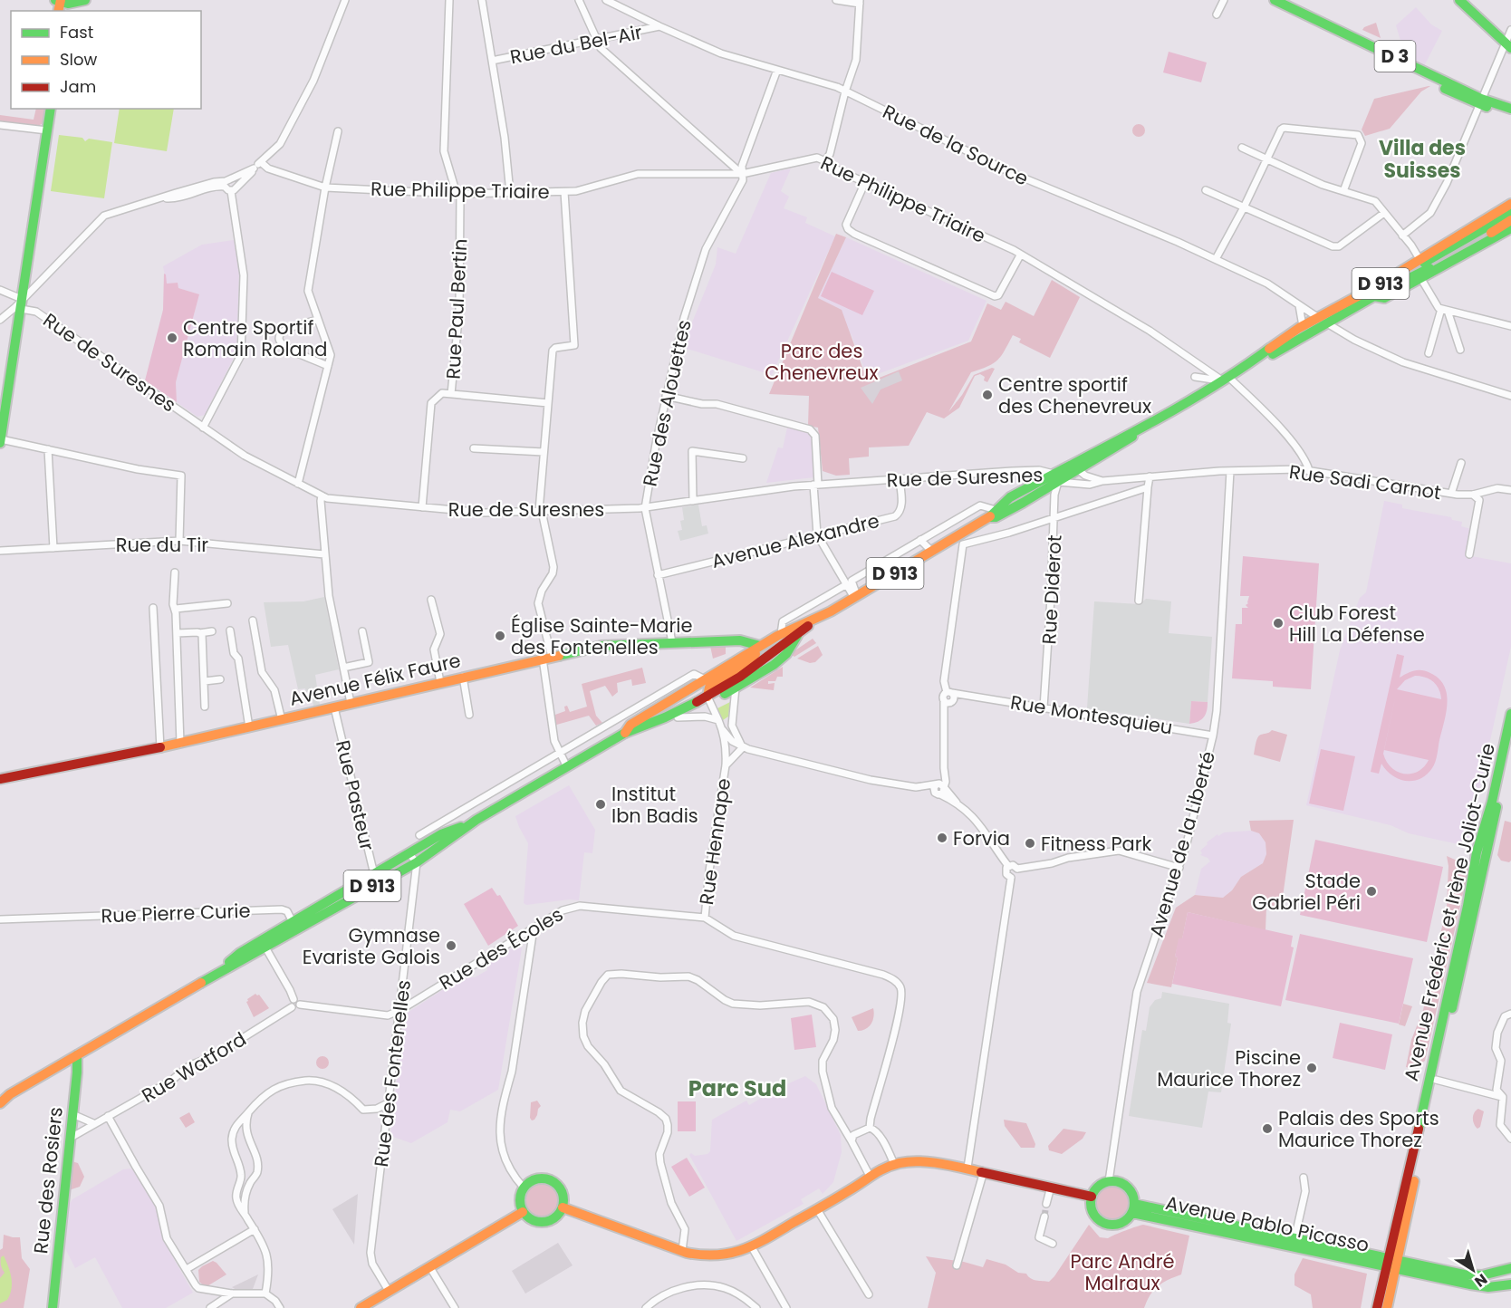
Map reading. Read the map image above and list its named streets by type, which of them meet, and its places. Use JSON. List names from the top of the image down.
{
  "streets": {
    "main road": [
      "D 3",
      "D 913",
      "Avenue Félix Faure",
      "Avenue Frédéric et Irène Joliot-Curie",
      "Rue des Rosiers",
      "Avenue Pablo Picasso"
    ],
    "street": [
      "Rue du Bel-Air",
      "Rue de la Source",
      "Rue Philippe Triaire",
      "Rue Paul Bertin",
      "Rue de Suresnes",
      "Rue des Alouettes",
      "Rue Sadi Carnot",
      "Avenue Alexandre",
      "Rue du Tir",
      "Rue Diderot",
      "Rue Montesquieu",
      "Rue Pasteur",
      "Rue Hennape",
      "Avenue de la Liberté",
      "Rue Pierre Curie",
      "Rue des Écoles",
      "Rue Watford",
      "Rue des Fontenelles"
    ]
  },
  "crossings": [
    ["Rue du Bel-Air", "Rue de la Source"],
    ["Rue de la Source", "D 913"],
    ["Rue de la Source", "Rue des Alouettes"],
    ["Rue Philippe Triaire", "D 913"],
    ["Rue Philippe Triaire", "Rue Paul Bertin"],
    ["Rue Philippe Triaire", "Rue des Alouettes"],
    ["Rue Philippe Triaire", "Rue Sadi Carnot"],
    ["D 913", "Rue de Suresnes"],
    ["D 913", "Rue Sadi Carnot"],
    ["D 913", "Rue Diderot"],
    ["D 913", "Avenue Félix Faure"],
    ["D 913", "Rue Pasteur"],
    ["D 913", "Rue Hennape"],
    ["D 913", "Rue Pierre Curie"],
    ["D 913", "Rue des Fontenelles"],
    ["D 913", "Rue des Rosiers"],
    ["Rue Paul Bertin", "Rue de Suresnes"],
    ["Rue de Suresnes", "Rue des Alouettes"],
    ["Rue de Suresnes", "Rue Sadi Carnot"],
    ["Rue de Suresnes", "Avenue Alexandre"],
    ["Rue de Suresnes", "Rue Diderot"],
    ["Rue des Alouettes", "Avenue Alexandre"],
    ["Rue des Alouettes", "Avenue Félix Faure"],
    ["Rue Sadi Carnot", "Rue Diderot"],
    ["Rue Sadi Carnot", "Avenue de la Liberté"],
    ["Rue Diderot", "Rue Montesquieu"],
    ["Avenue Félix Faure", "Rue Pasteur"],
    ["Rue Montesquieu", "Avenue de la Liberté"],
    ["Rue Hennape", "Rue des Écoles"],
    ["Avenue de la Liberté", "Avenue Pablo Picasso"],
    ["Avenue Frédéric et Irène Joliot-Curie", "Avenue Pablo Picasso"],
    ["Rue des Écoles", "Rue des Fontenelles"],
    ["Rue Watford", "Rue des Rosiers"]
  ],
  "districts": ["Villa des Suisses", "Parc Sud"],
  "parks": ["Parc des Chenevreux", "Parc André Malraux"],
  "places": [
    "Centre Sportif Romain Roland",
    "Centre sportif des Chenevreux",
    "Club Forest Hill La Défense",
    "Église Sainte-Marie des Fontenelles",
    "Institut Ibn Badis",
    "Forvia",
    "Fitness Park",
    "Stade Gabriel Péri",
    "Gymnase Evariste Galois",
    "Piscine Maurice Thorez",
    "Palais des Sports Maurice Thorez"
  ],
  "legend": ["Fast", "Slow", "Jam"],
  "north": "bottom right"
}
